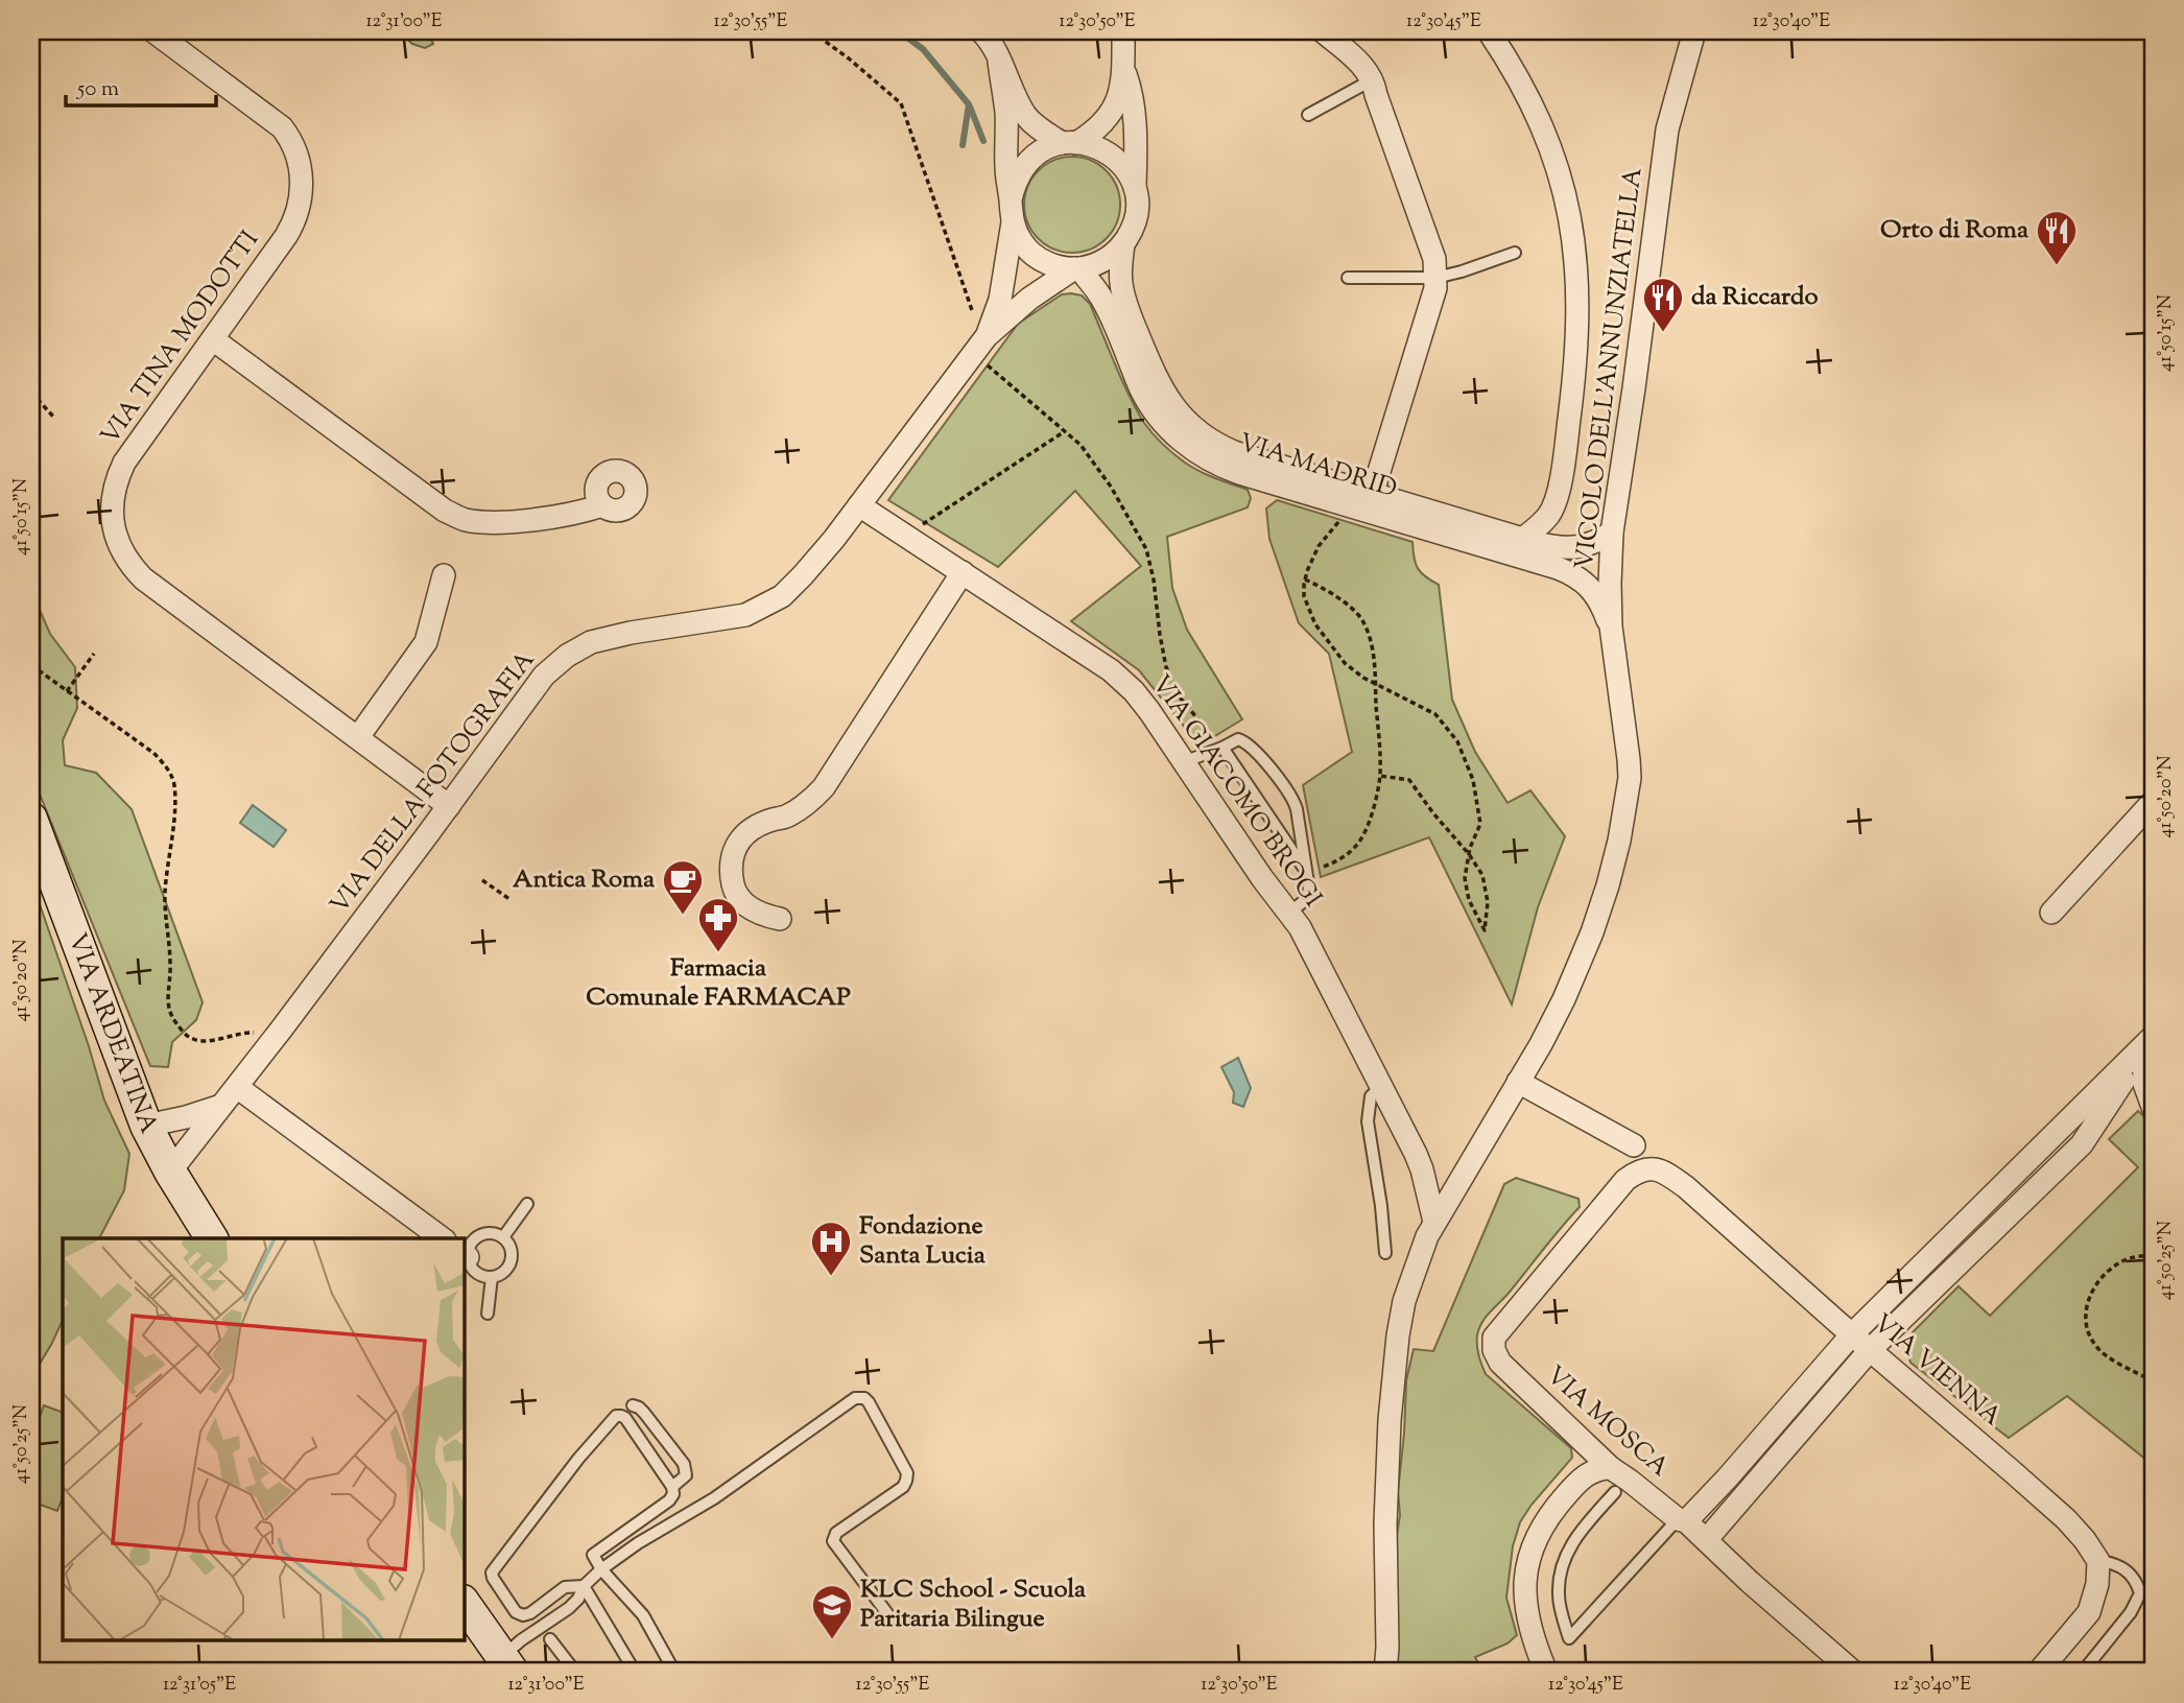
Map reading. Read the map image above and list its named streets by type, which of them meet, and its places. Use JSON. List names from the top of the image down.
{
  "streets": {
    "main road": ["VIA ARDEATINA"],
    "street": [
      "VIA TINA MODOTTI",
      "VICOLO DELL'ANNUNZIATELLA",
      "VIA MADRID",
      "VIA DELLA FOTOGRAFIA",
      "VIA GIACOMO BROGI",
      "VIA VIENNA",
      "VIA MOSCA"
    ]
  },
  "crossings": [
    ["VIA TINA MODOTTI", "VIA DELLA FOTOGRAFIA"],
    ["VICOLO DELL'ANNUNZIATELLA", "VIA MADRID"],
    ["VICOLO DELL'ANNUNZIATELLA", "VIA GIACOMO BROGI"],
    ["VIA MADRID", "VIA DELLA FOTOGRAFIA"],
    ["VIA DELLA FOTOGRAFIA", "VIA GIACOMO BROGI"],
    ["VIA DELLA FOTOGRAFIA", "VIA ARDEATINA"],
    ["VIA VIENNA", "VIA MOSCA"]
  ],
  "places": {
    "restaurant": ["Orto di Roma", "da Riccardo"],
    "cafe": ["Antica Roma"],
    "pharmacy": ["Farmacia Comunale FARMACAP"],
    "hospital": ["Fondazione Santa Lucia"],
    "school or university": ["KLC School - Scuola Paritaria Bilingue"]
  },
  "scale_bar": "50 m",
  "coordinates": [
    "12°31'00\"E",
    "12°30'55\"E",
    "12°30'50\"E",
    "12°30'45\"E",
    "12°30'40\"E",
    "41°50'15\"N",
    "41°50'20\"N",
    "41°50'25\"N",
    "12°31'05\"E"
  ]
}
